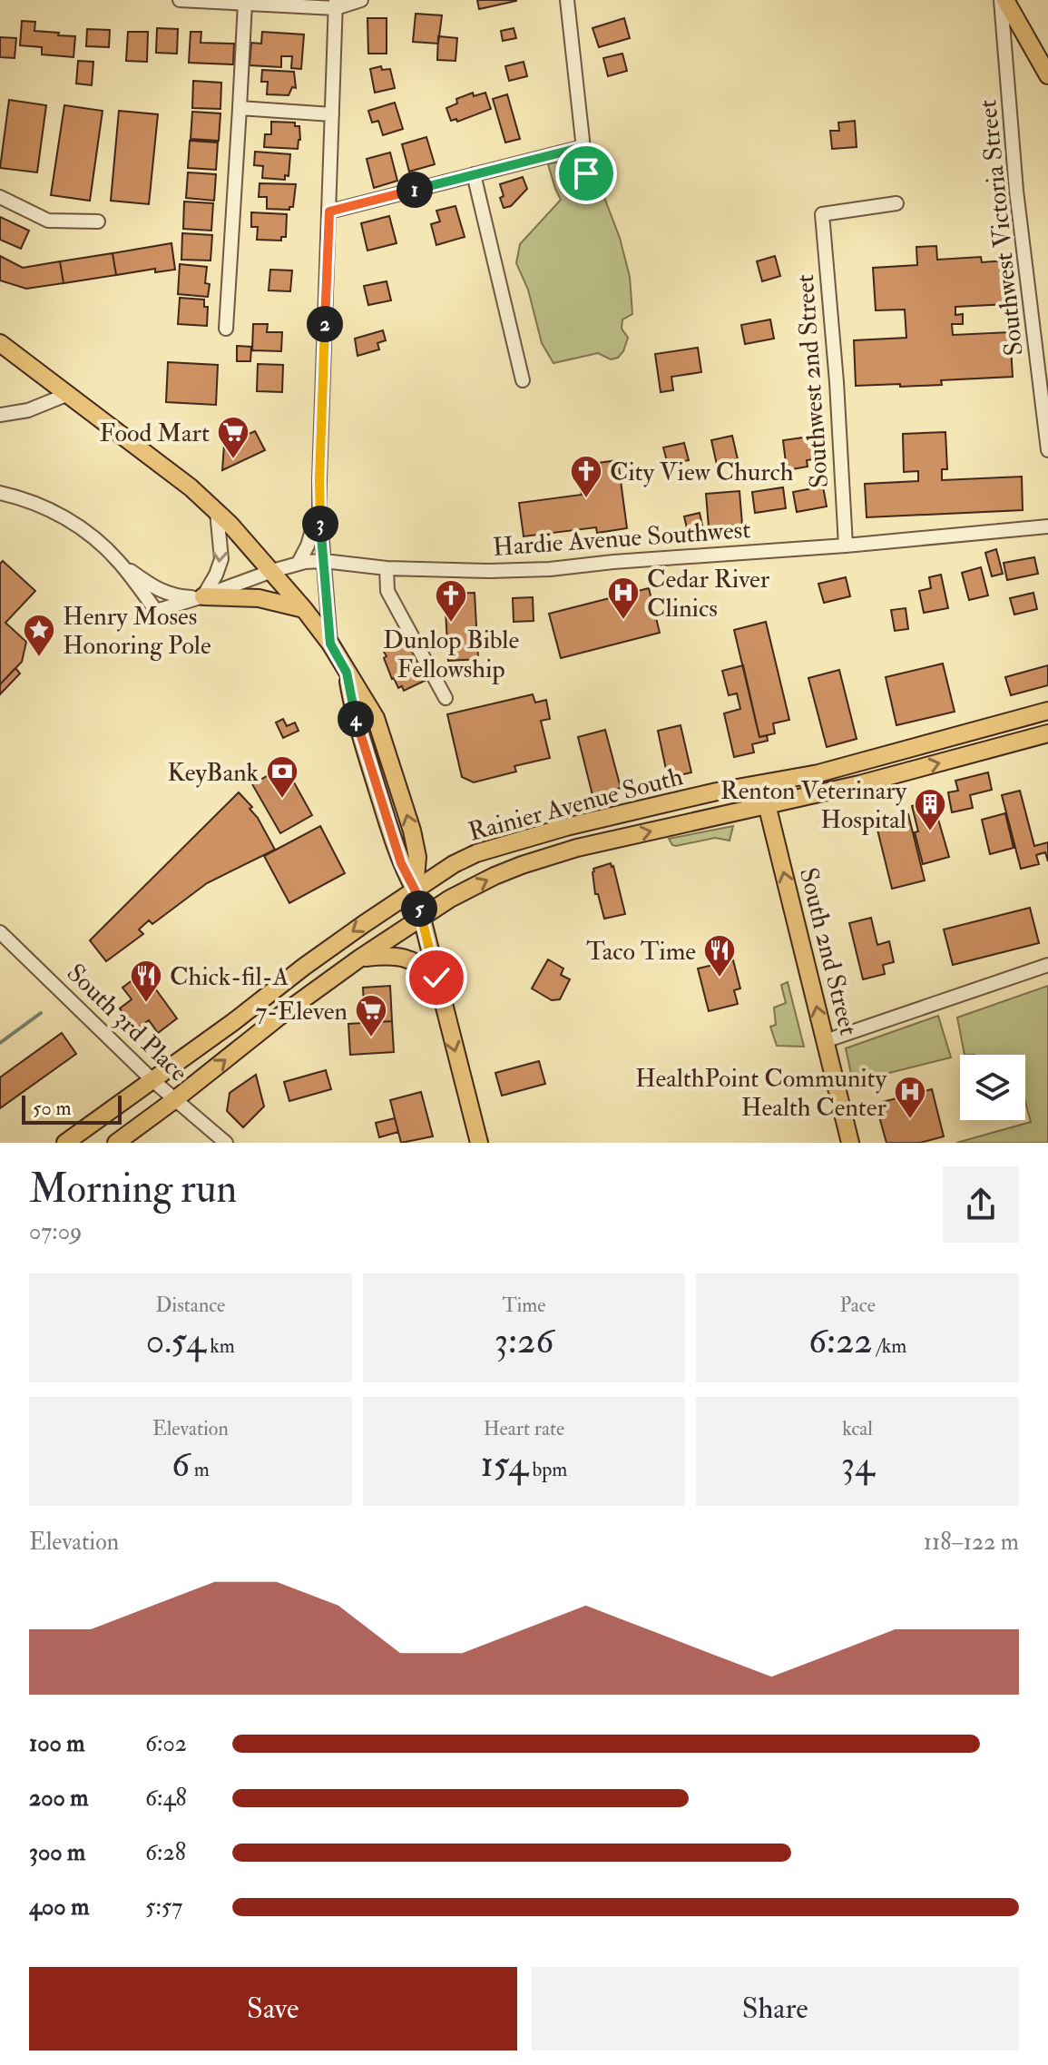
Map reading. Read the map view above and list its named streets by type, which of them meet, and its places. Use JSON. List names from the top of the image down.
{
  "streets": {
    "main road": ["Rainier Avenue South", "South 2nd Street"],
    "street": [
      "Southwest Victoria Street",
      "Southwest 2nd Street",
      "Hardie Avenue Southwest",
      "South 3rd Place"
    ]
  },
  "crossings": [
    ["Southwest 2nd Street", "Hardie Avenue Southwest"],
    ["Rainier Avenue South", "South 2nd Street"],
    ["Rainier Avenue South", "South 3rd Place"]
  ],
  "one_way": ["South 2nd Street"],
  "places": {
    "supermarket": ["Food Mart", "7-Eleven"],
    "church": ["City View Church", "Dunlop Bible Fellowship"],
    "hospital": ["Cedar River Clinics", "HealthPoint Community Health Center"],
    "place": ["Henry Moses Honoring Pole"],
    "bank": ["KeyBank"],
    "building": ["Renton Veterinary Hospital"],
    "restaurant": ["Taco Time", "Chick-fil-A"]
  },
  "scale_bar": "50 m",
  "page": {
    "pins": [
      "1",
      "2",
      "3",
      "4",
      "5"
    ],
    "scale": "50 m",
    "heading": ["Morning run", "07:09"],
    "stats": [
      ["Distance", "0.54 km"],
      ["Time", "3:26"],
      ["Pace", "6:22 /km"],
      ["Elevation", "6 m"],
      ["Heart rate", "154 bpm"],
      ["kcal", "34"]
    ],
    "chart": ["Elevation", "118–122 m"],
    "list": [
      {
        "name": "100 m",
        "note": "6:02"
      },
      {
        "name": "200 m",
        "note": "6:48"
      },
      {
        "name": "300 m",
        "note": "6:28"
      },
      {
        "name": "400 m",
        "note": "5:57"
      }
    ],
    "buttons": ["Save", "Share"]
  }
}
